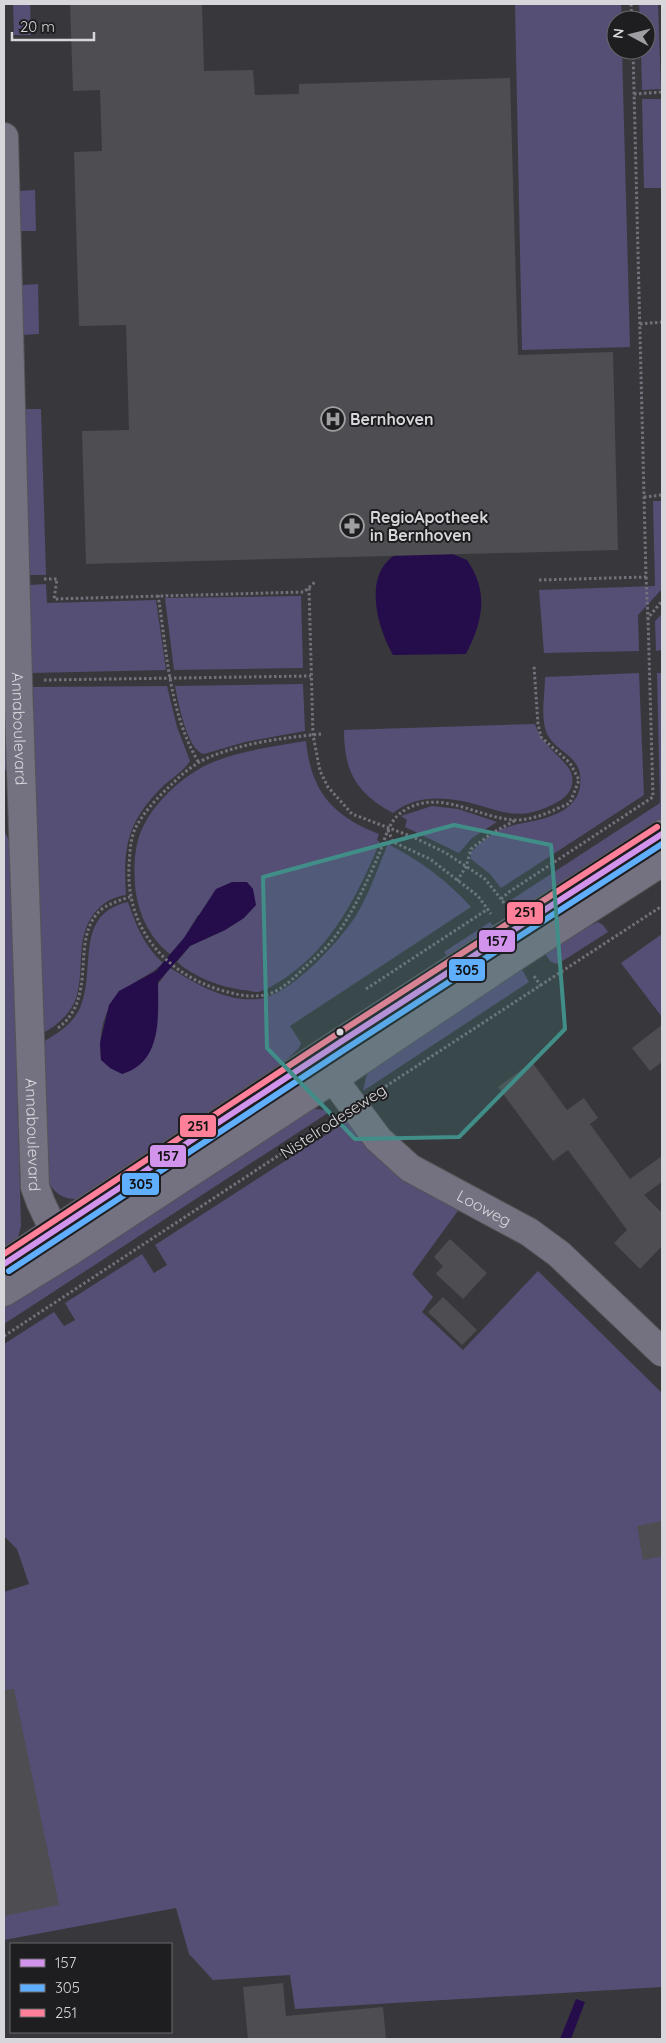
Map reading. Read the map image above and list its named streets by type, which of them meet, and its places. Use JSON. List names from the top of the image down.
{
  "streets": {
    "street": ["Annaboulevard", "Looweg"],
    "path": ["Nistelrodeseweg"]
  },
  "crossings": [
    ["Nistelrodeseweg", "Looweg"]
  ],
  "places": {
    "hospital": ["Bernhoven"],
    "pharmacy": ["RegioApotheek in Bernhoven"]
  },
  "lines": ["transit line 251", "transit line 157", "transit line 305"],
  "legend": ["157", "305", "251"],
  "scale_bar": "20 m",
  "north": "left"
}
